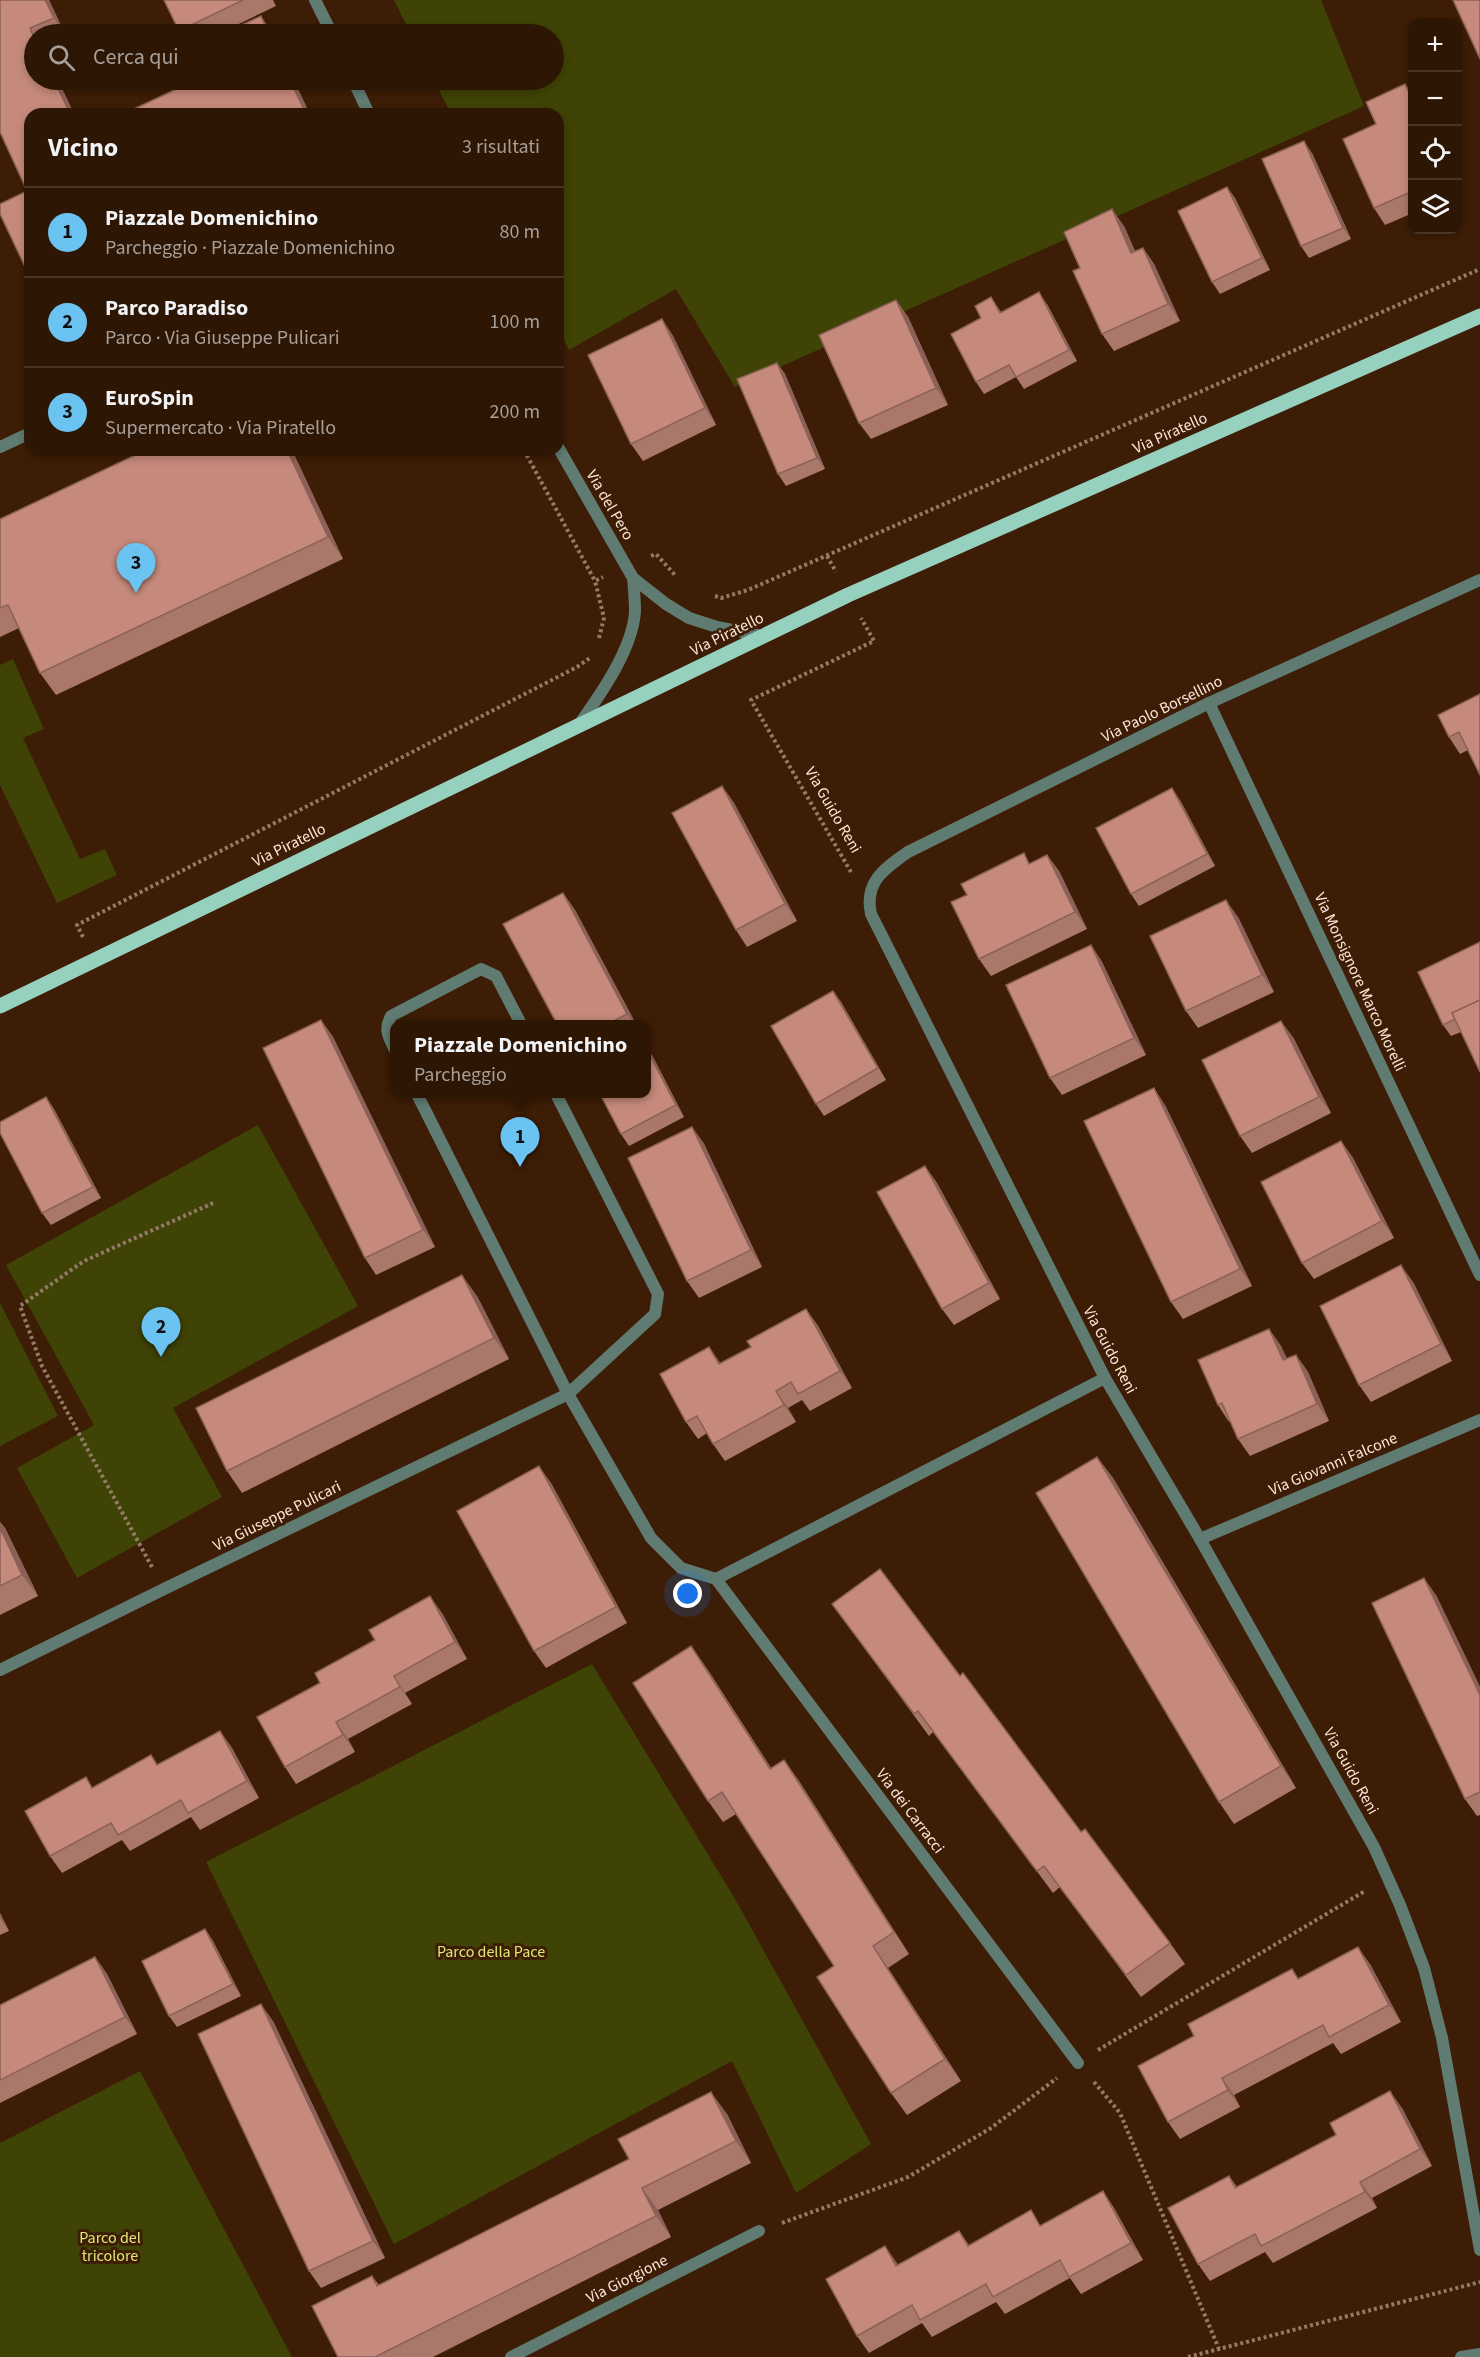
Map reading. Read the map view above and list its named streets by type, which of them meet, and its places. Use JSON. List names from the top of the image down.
{
  "streets": {
    "main road": ["Via Piratello"],
    "street": [
      "Via del Pero",
      "Via Paolo Borsellino",
      "Via Guido Reni",
      "Via Monsignore Marco Morelli",
      "Via Giovanni Falcone",
      "Via Giuseppe Pulicari",
      "Via dei Carracci",
      "Via Giorgione"
    ]
  },
  "crossings": [
    ["Via Piratello", "Via del Pero"],
    ["Via Piratello", "Via Guido Reni"],
    ["Via Paolo Borsellino", "Via Guido Reni"],
    ["Via Paolo Borsellino", "Via Monsignore Marco Morelli"],
    ["Via Guido Reni", "Via Giovanni Falcone"]
  ],
  "parks": ["Parco della Pace", "Parco del tricolore"],
  "page": {
    "map_buttons": ["+", "−"],
    "search": "Cerca qui",
    "heading": ["Vicino", "3 risultati"],
    "list": [
      {
        "mark": "1",
        "name": "Piazzale Domenichino",
        "note": "Parcheggio · Piazzale Domenichino",
        "value": "80 m"
      },
      {
        "mark": "2",
        "name": "Parco Paradiso",
        "note": "Parco · Via Giuseppe Pulicari",
        "value": "100 m"
      },
      {
        "mark": "3",
        "name": "EuroSpin",
        "note": "Supermercato · Via Piratello",
        "value": "200 m"
      }
    ],
    "pins": ["3", "1", "2"],
    "popup": ["Piazzale Domenichino", "Parcheggio"]
  }
}
